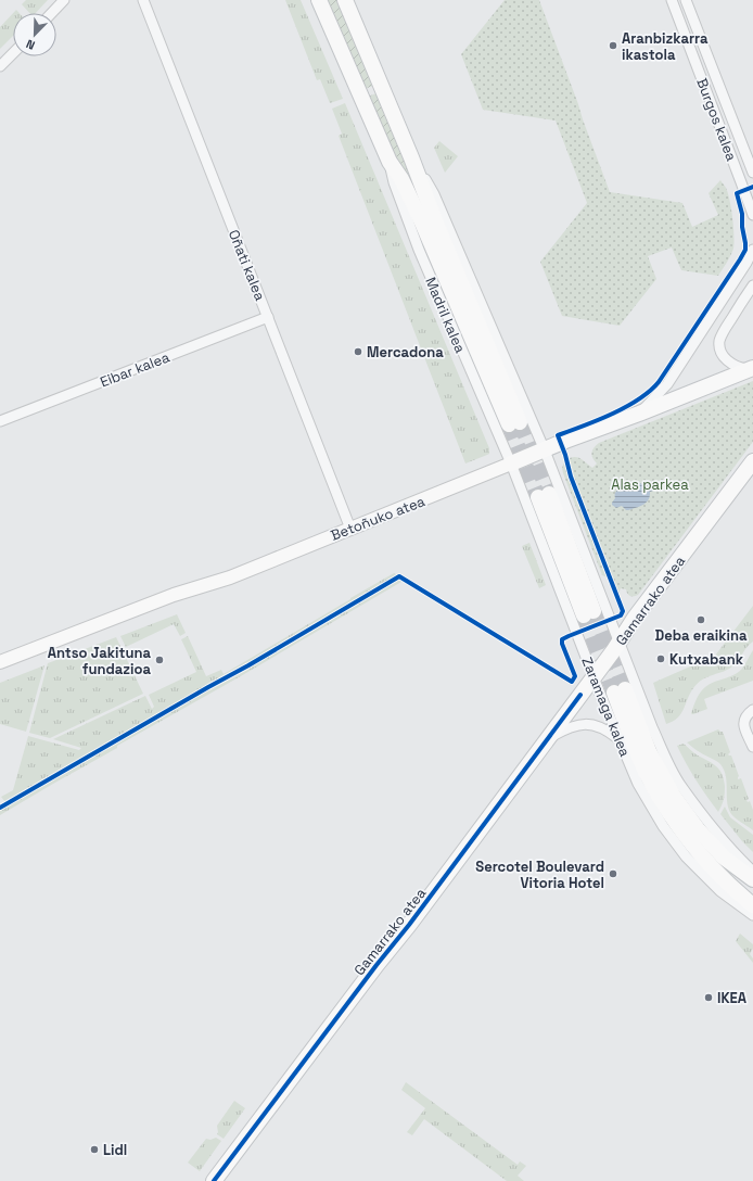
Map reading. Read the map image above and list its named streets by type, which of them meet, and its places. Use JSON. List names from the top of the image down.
{
  "streets": {
    "main road": [
      "Madril kalea",
      "Betoñuko atea",
      "Gamarrako atea",
      "Zaramaga kalea"
    ],
    "street": ["Burgos kalea", "Oñati kalea", "Eibar kalea"]
  },
  "crossings": [
    ["Oñati kalea", "Eibar kalea"],
    ["Oñati kalea", "Betoñuko atea"],
    ["Madril kalea", "Betoñuko atea"],
    ["Madril kalea", "Zaramaga kalea"],
    ["Betoñuko atea", "Zaramaga kalea"],
    ["Gamarrako atea", "Zaramaga kalea"]
  ],
  "parks": ["Alas parkea"],
  "places": [
    "Aranbizkarra ikastola",
    "Mercadona",
    "Deba eraikina",
    "Kutxabank",
    "Antso Jakituna fundazioa",
    "Sercotel Boulevard Vitoria Hotel",
    "IKEA",
    "Lidl"
  ],
  "north": "bottom left"
}
